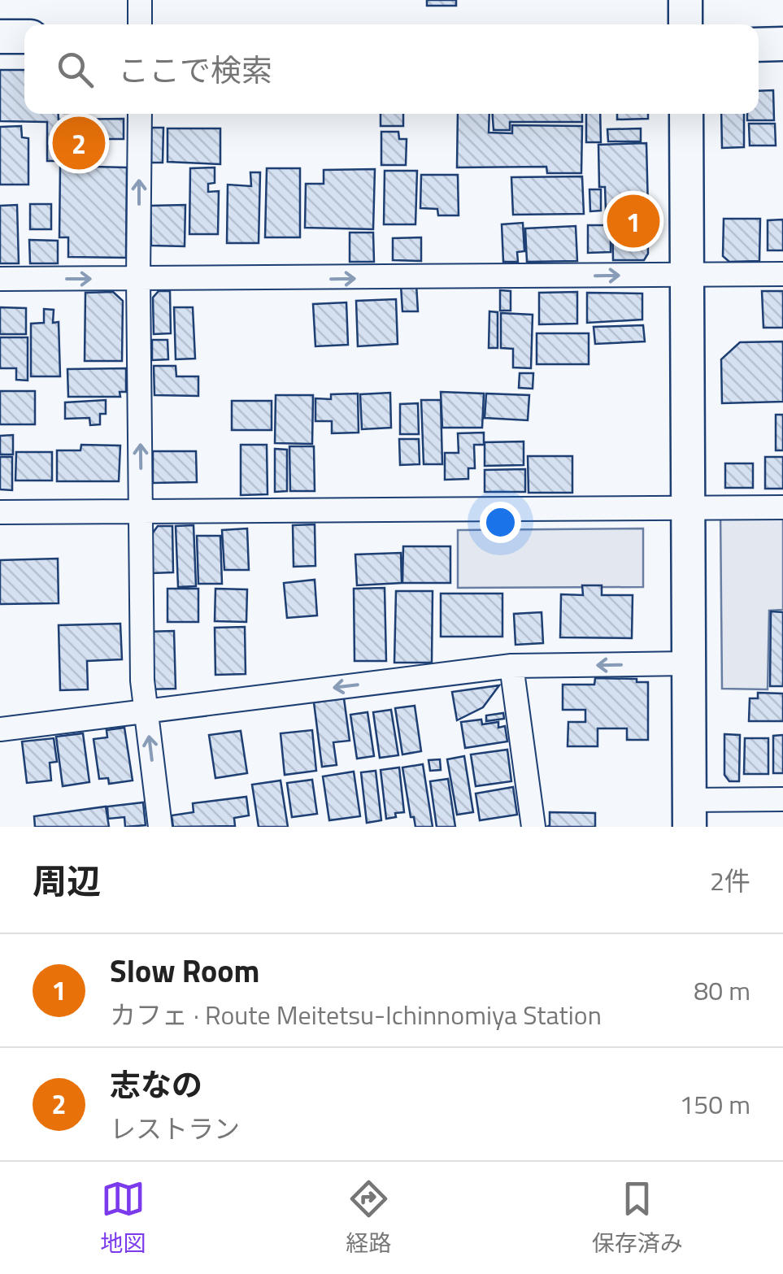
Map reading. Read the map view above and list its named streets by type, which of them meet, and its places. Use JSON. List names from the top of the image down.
{
  "page": {
    "search": "ここで検索",
    "pins": ["2", "1"],
    "heading": ["周辺", "2件"],
    "list": [
      {
        "mark": "1",
        "name": "Slow Room",
        "note": "カフェ · Route Meitetsu-Ichinnomiya Station",
        "value": "80 m"
      },
      {
        "mark": "2",
        "name": "志なの",
        "note": "レストラン",
        "value": "150 m"
      }
    ],
    "nav": ["地図", "経路", "保存済み"]
  }
}
